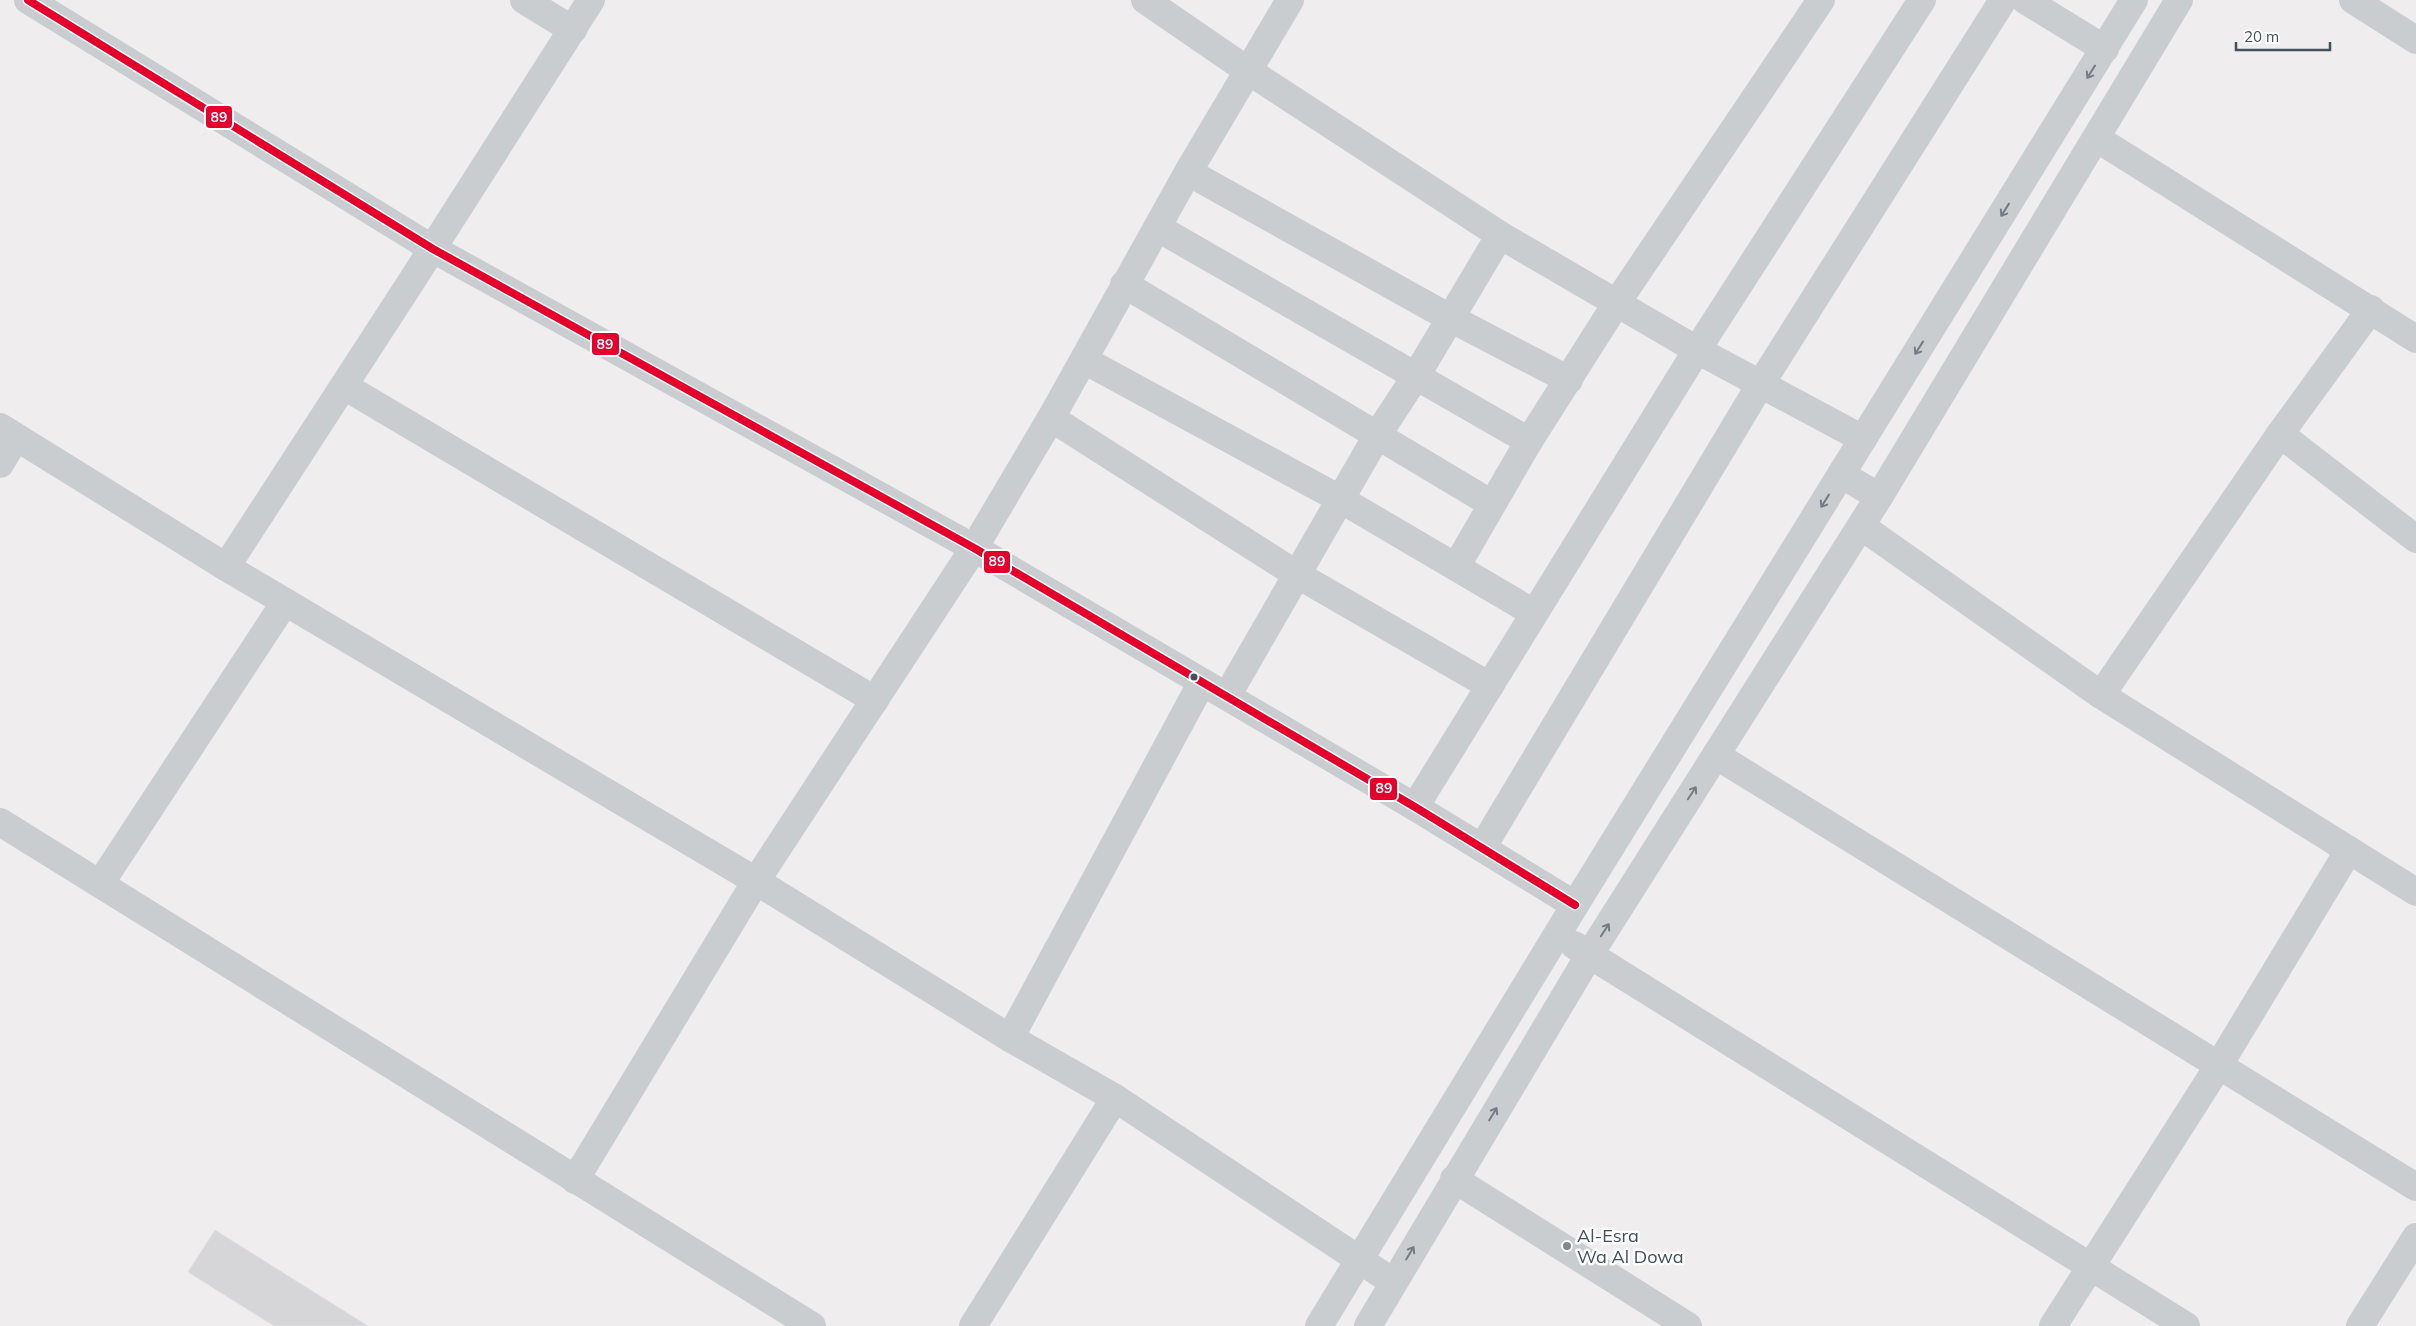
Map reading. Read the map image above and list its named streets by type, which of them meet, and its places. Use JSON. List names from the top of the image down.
{
  "places": ["Al-Esra Wa Al Dowa"],
  "lines": ["transit line 89"],
  "scale_bar": "20 m"
}
